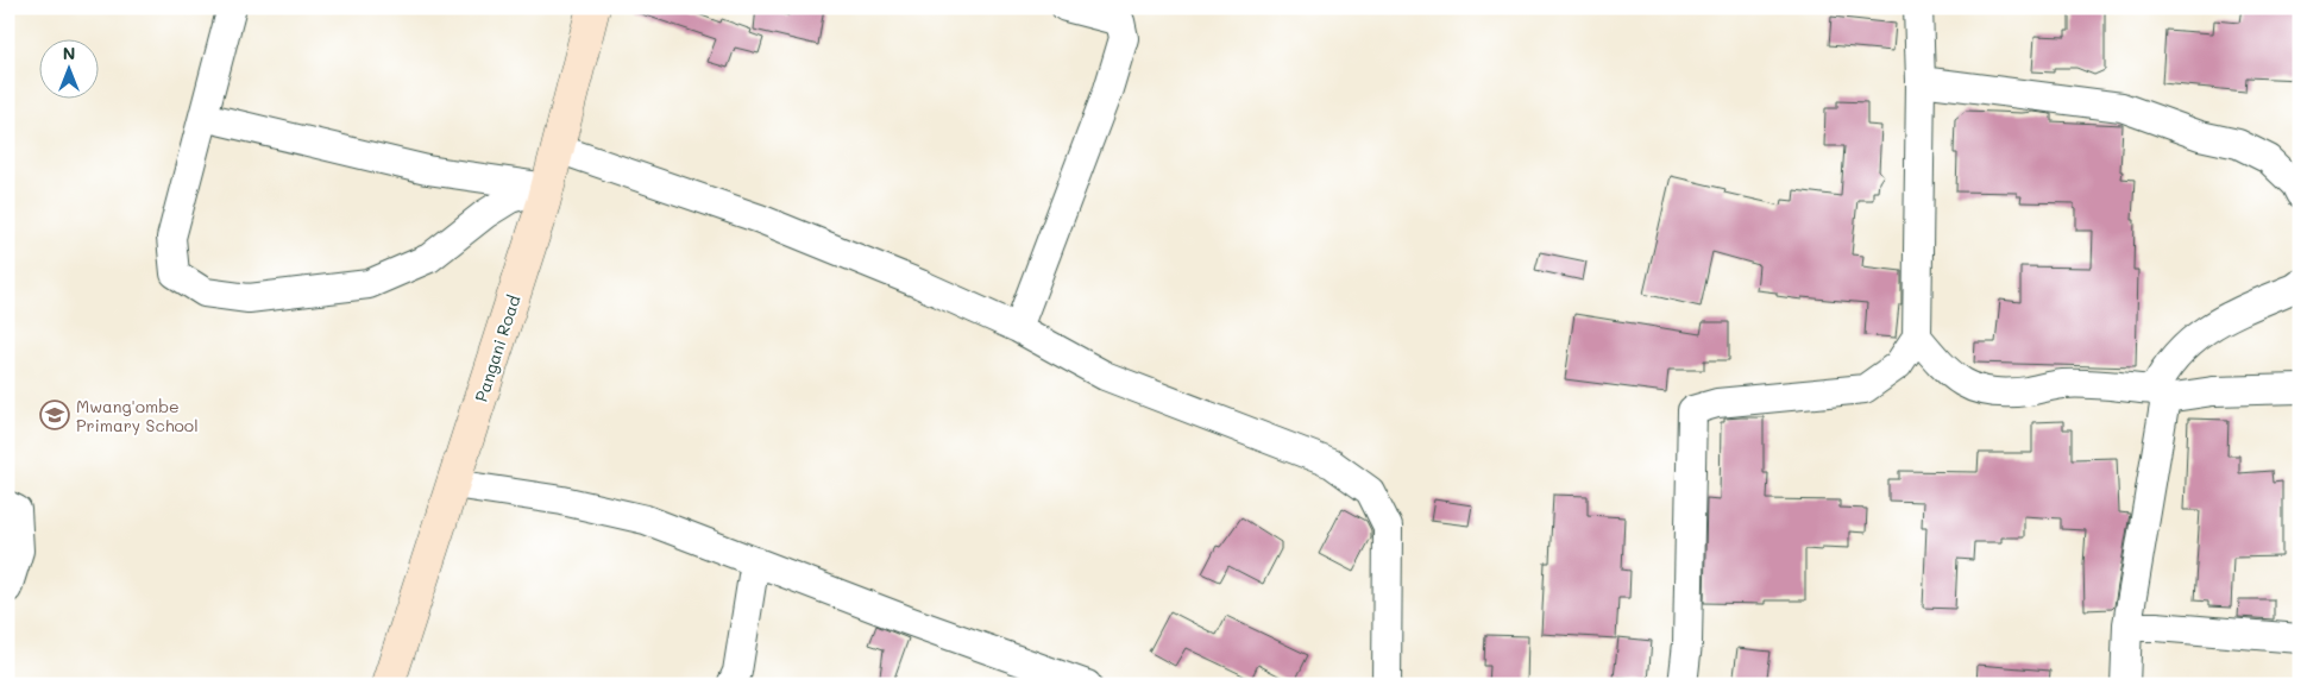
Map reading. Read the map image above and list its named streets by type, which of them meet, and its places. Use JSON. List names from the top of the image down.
{
  "streets": {
    "main road": ["Pangani Road"]
  },
  "places": {
    "school or university": ["Mwang'ombe Primary School"]
  },
  "north": "top"
}
